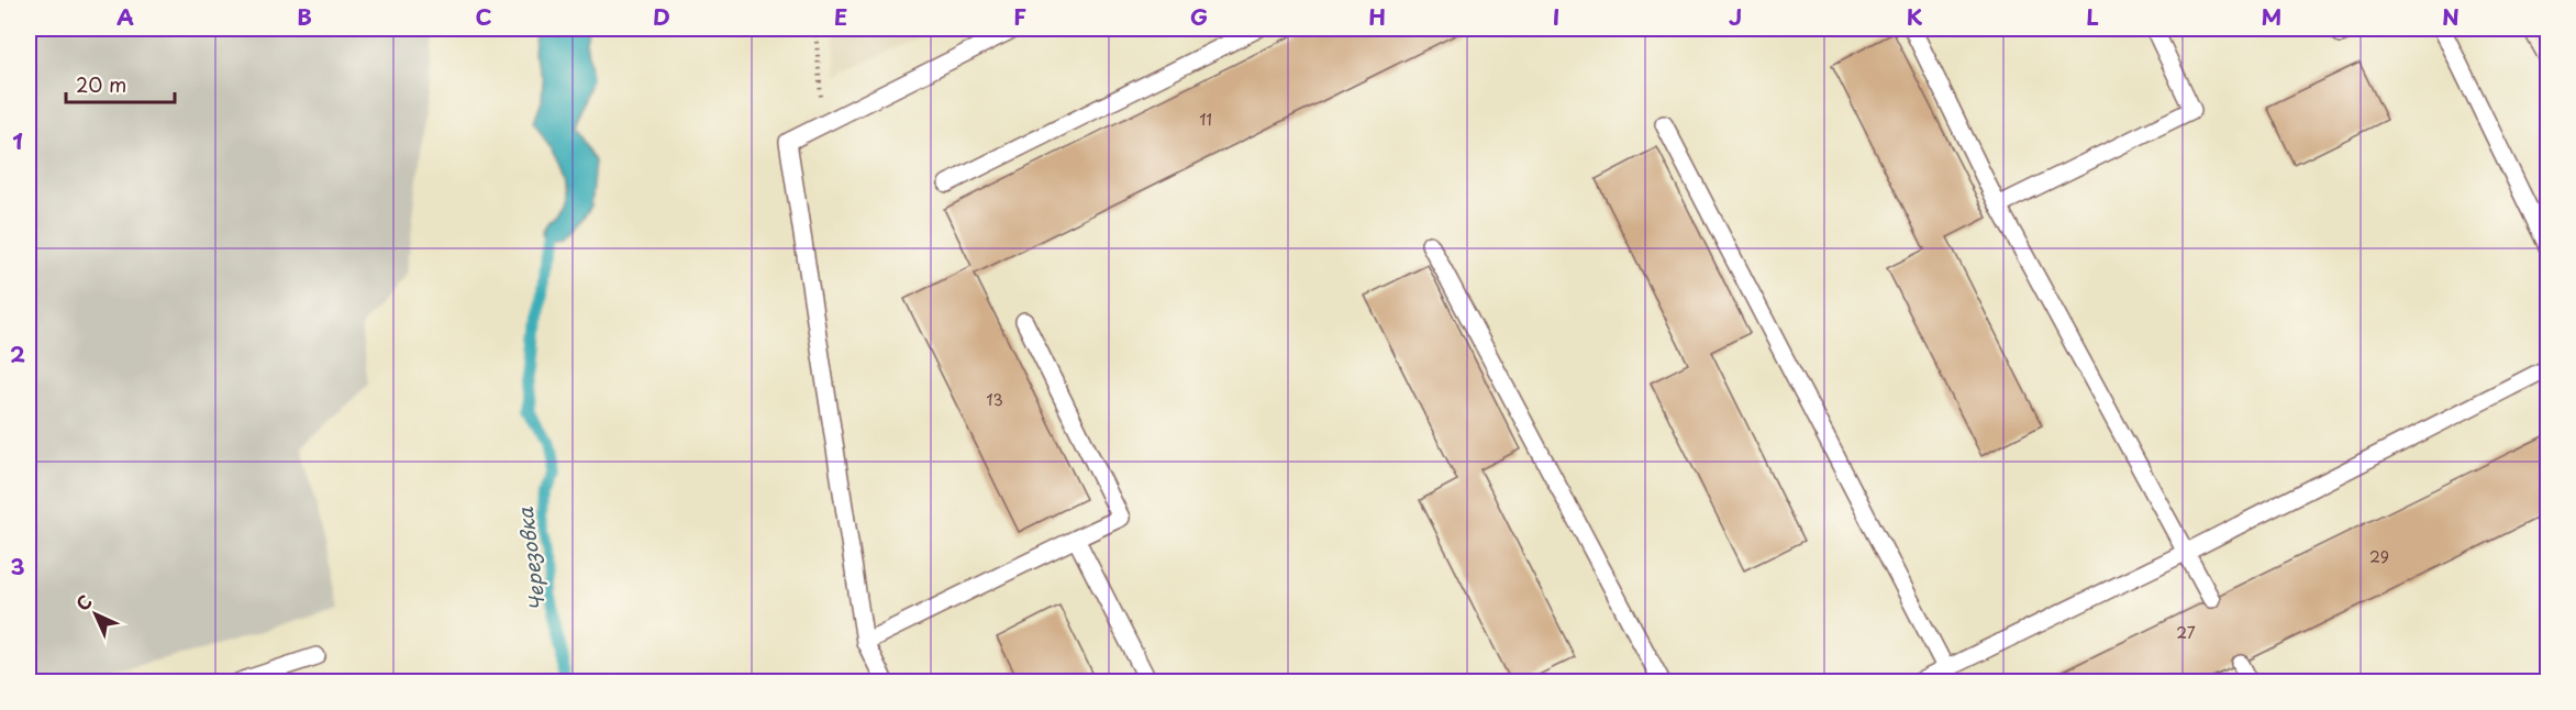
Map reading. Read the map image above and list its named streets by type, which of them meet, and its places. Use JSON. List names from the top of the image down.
{
  "water": ["Черезовка"],
  "house_numbers": [
    "11",
    "13",
    "29",
    "27"
  ],
  "scale_bar": "20 m",
  "north": "top left",
  "grid": {
    "columns": [
      "A",
      "B",
      "C",
      "D",
      "E",
      "F",
      "G",
      "H",
      "I",
      "J",
      "K",
      "L",
      "M",
      "N"
    ],
    "rows": ["1", "2", "3"]
  }
}
